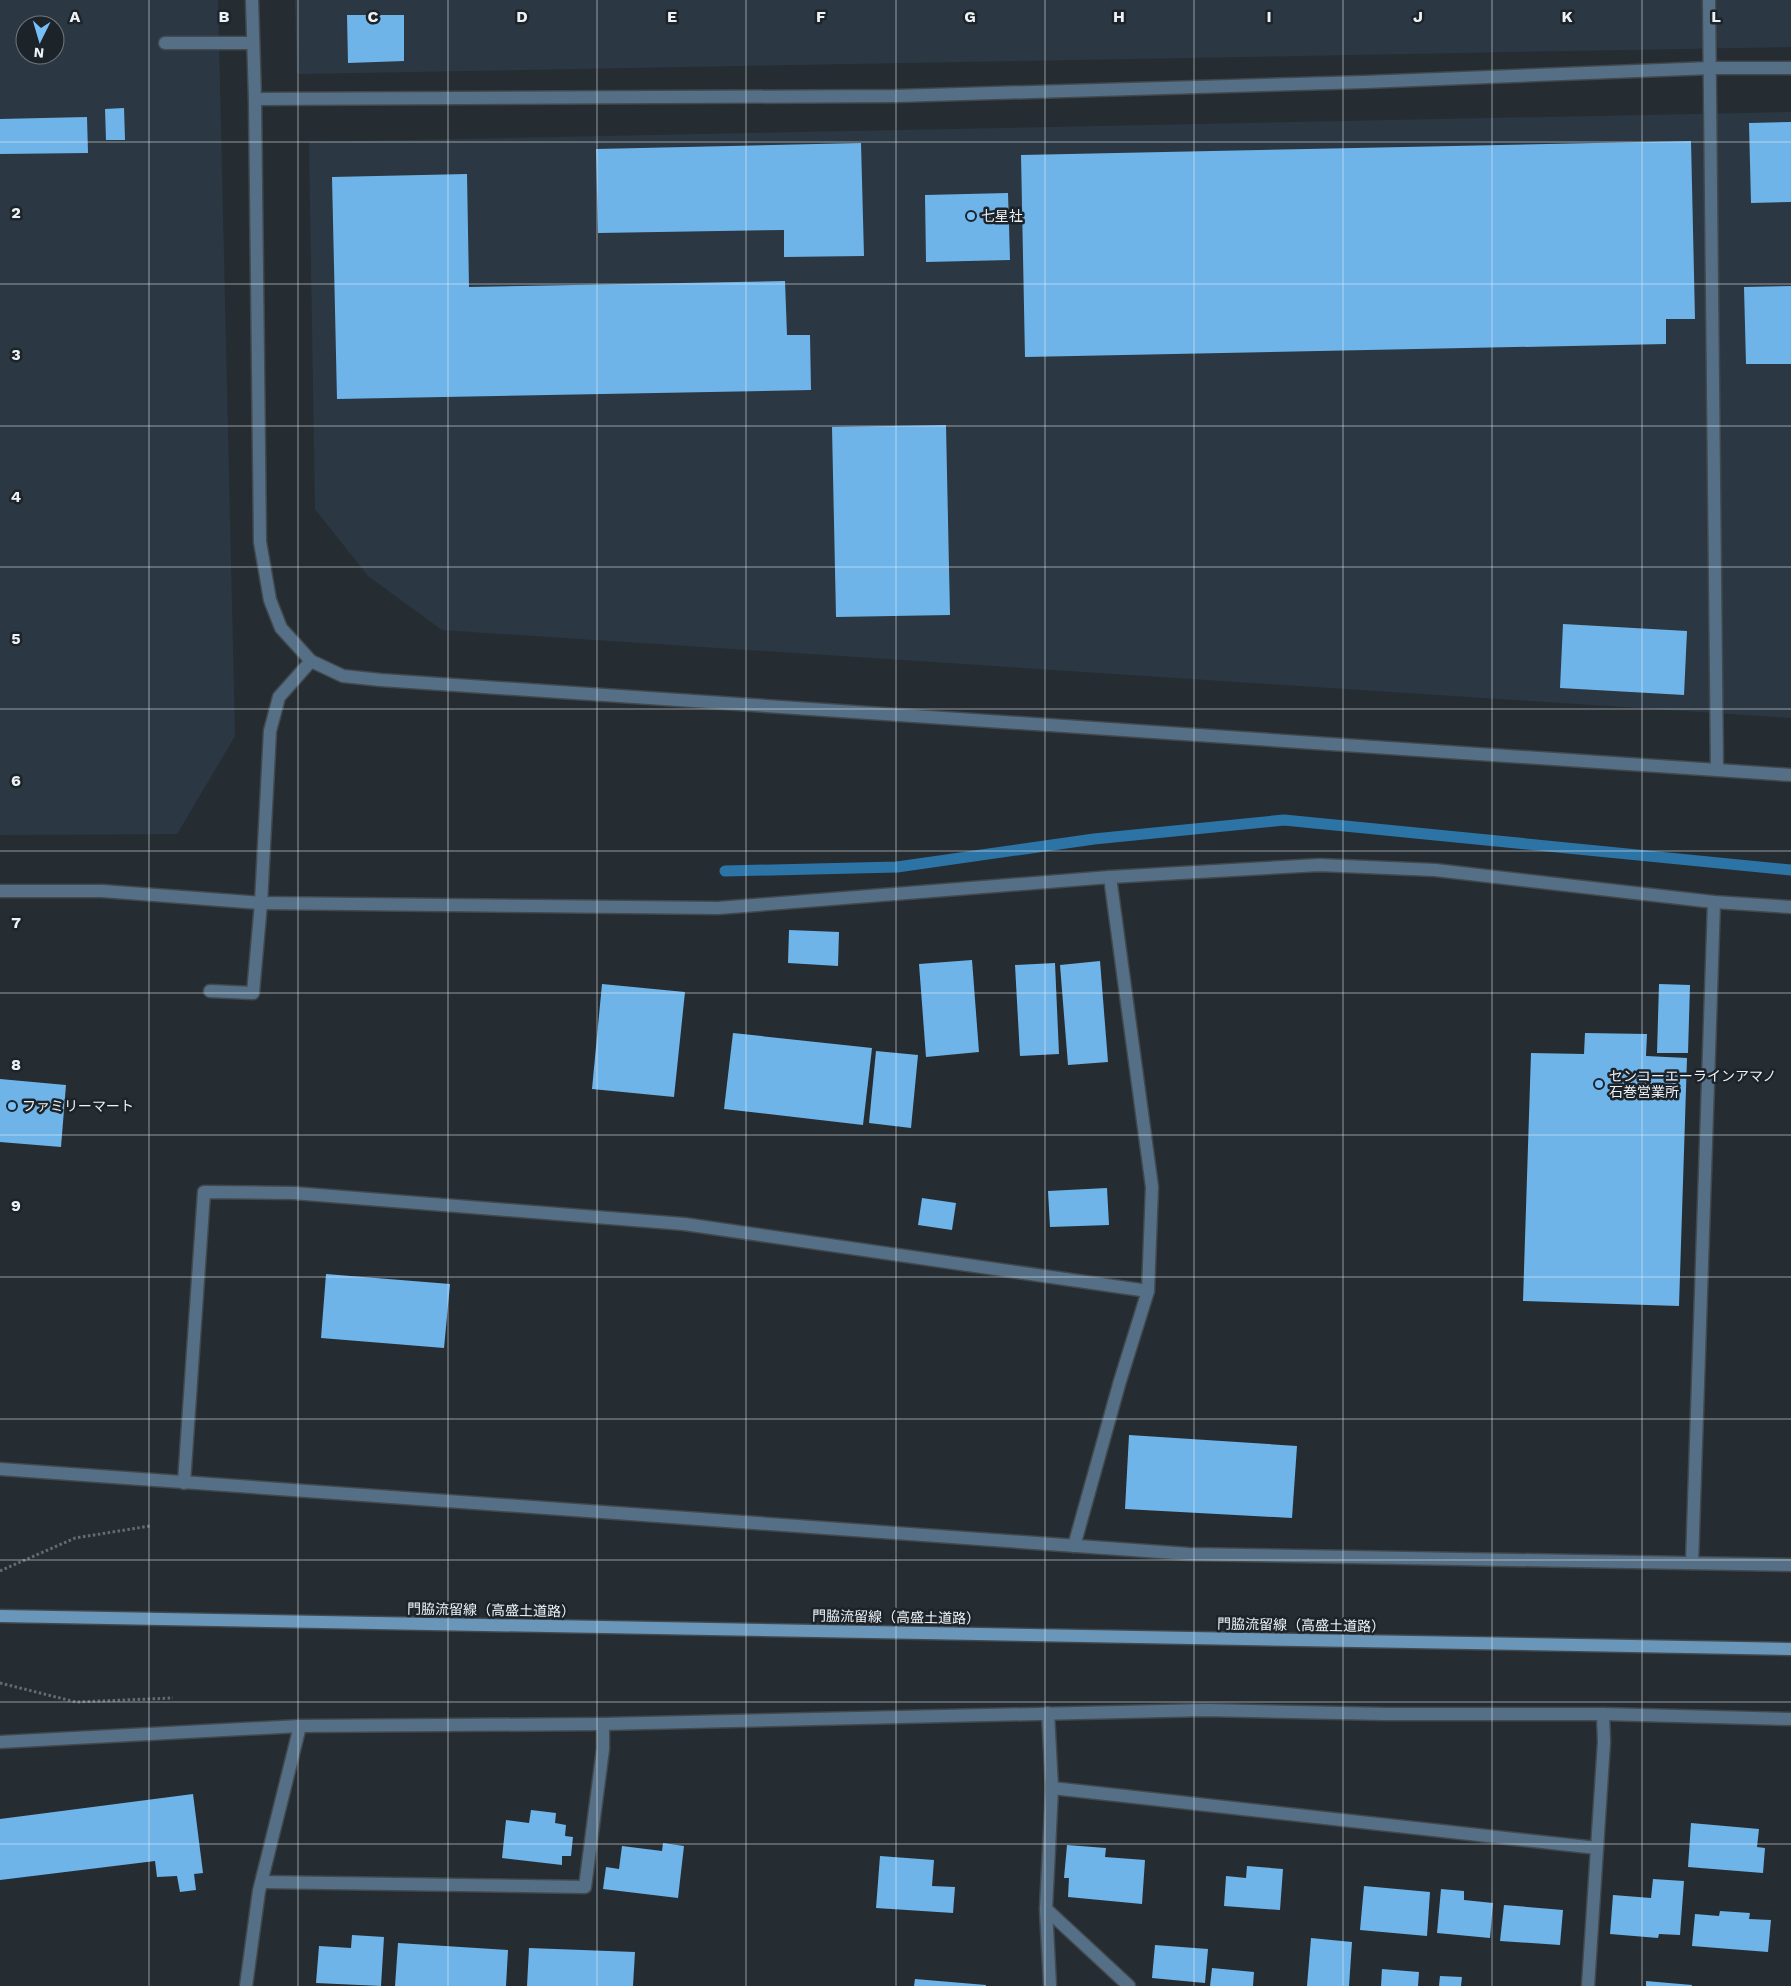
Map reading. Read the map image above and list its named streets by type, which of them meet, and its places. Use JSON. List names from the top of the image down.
{
  "streets": {
    "main road": ["門脇流留線（高盛土道路）"]
  },
  "places": ["七星社", "センコーエーラインアマノ 石巻営業所", "ファミリーマート"],
  "north": "bottom",
  "grid": {
    "columns": [
      "A",
      "B",
      "C",
      "D",
      "E",
      "F",
      "G",
      "H",
      "I",
      "J",
      "K",
      "L"
    ],
    "rows": [
      "2",
      "3",
      "4",
      "5",
      "6",
      "7",
      "8",
      "9"
    ]
  }
}
